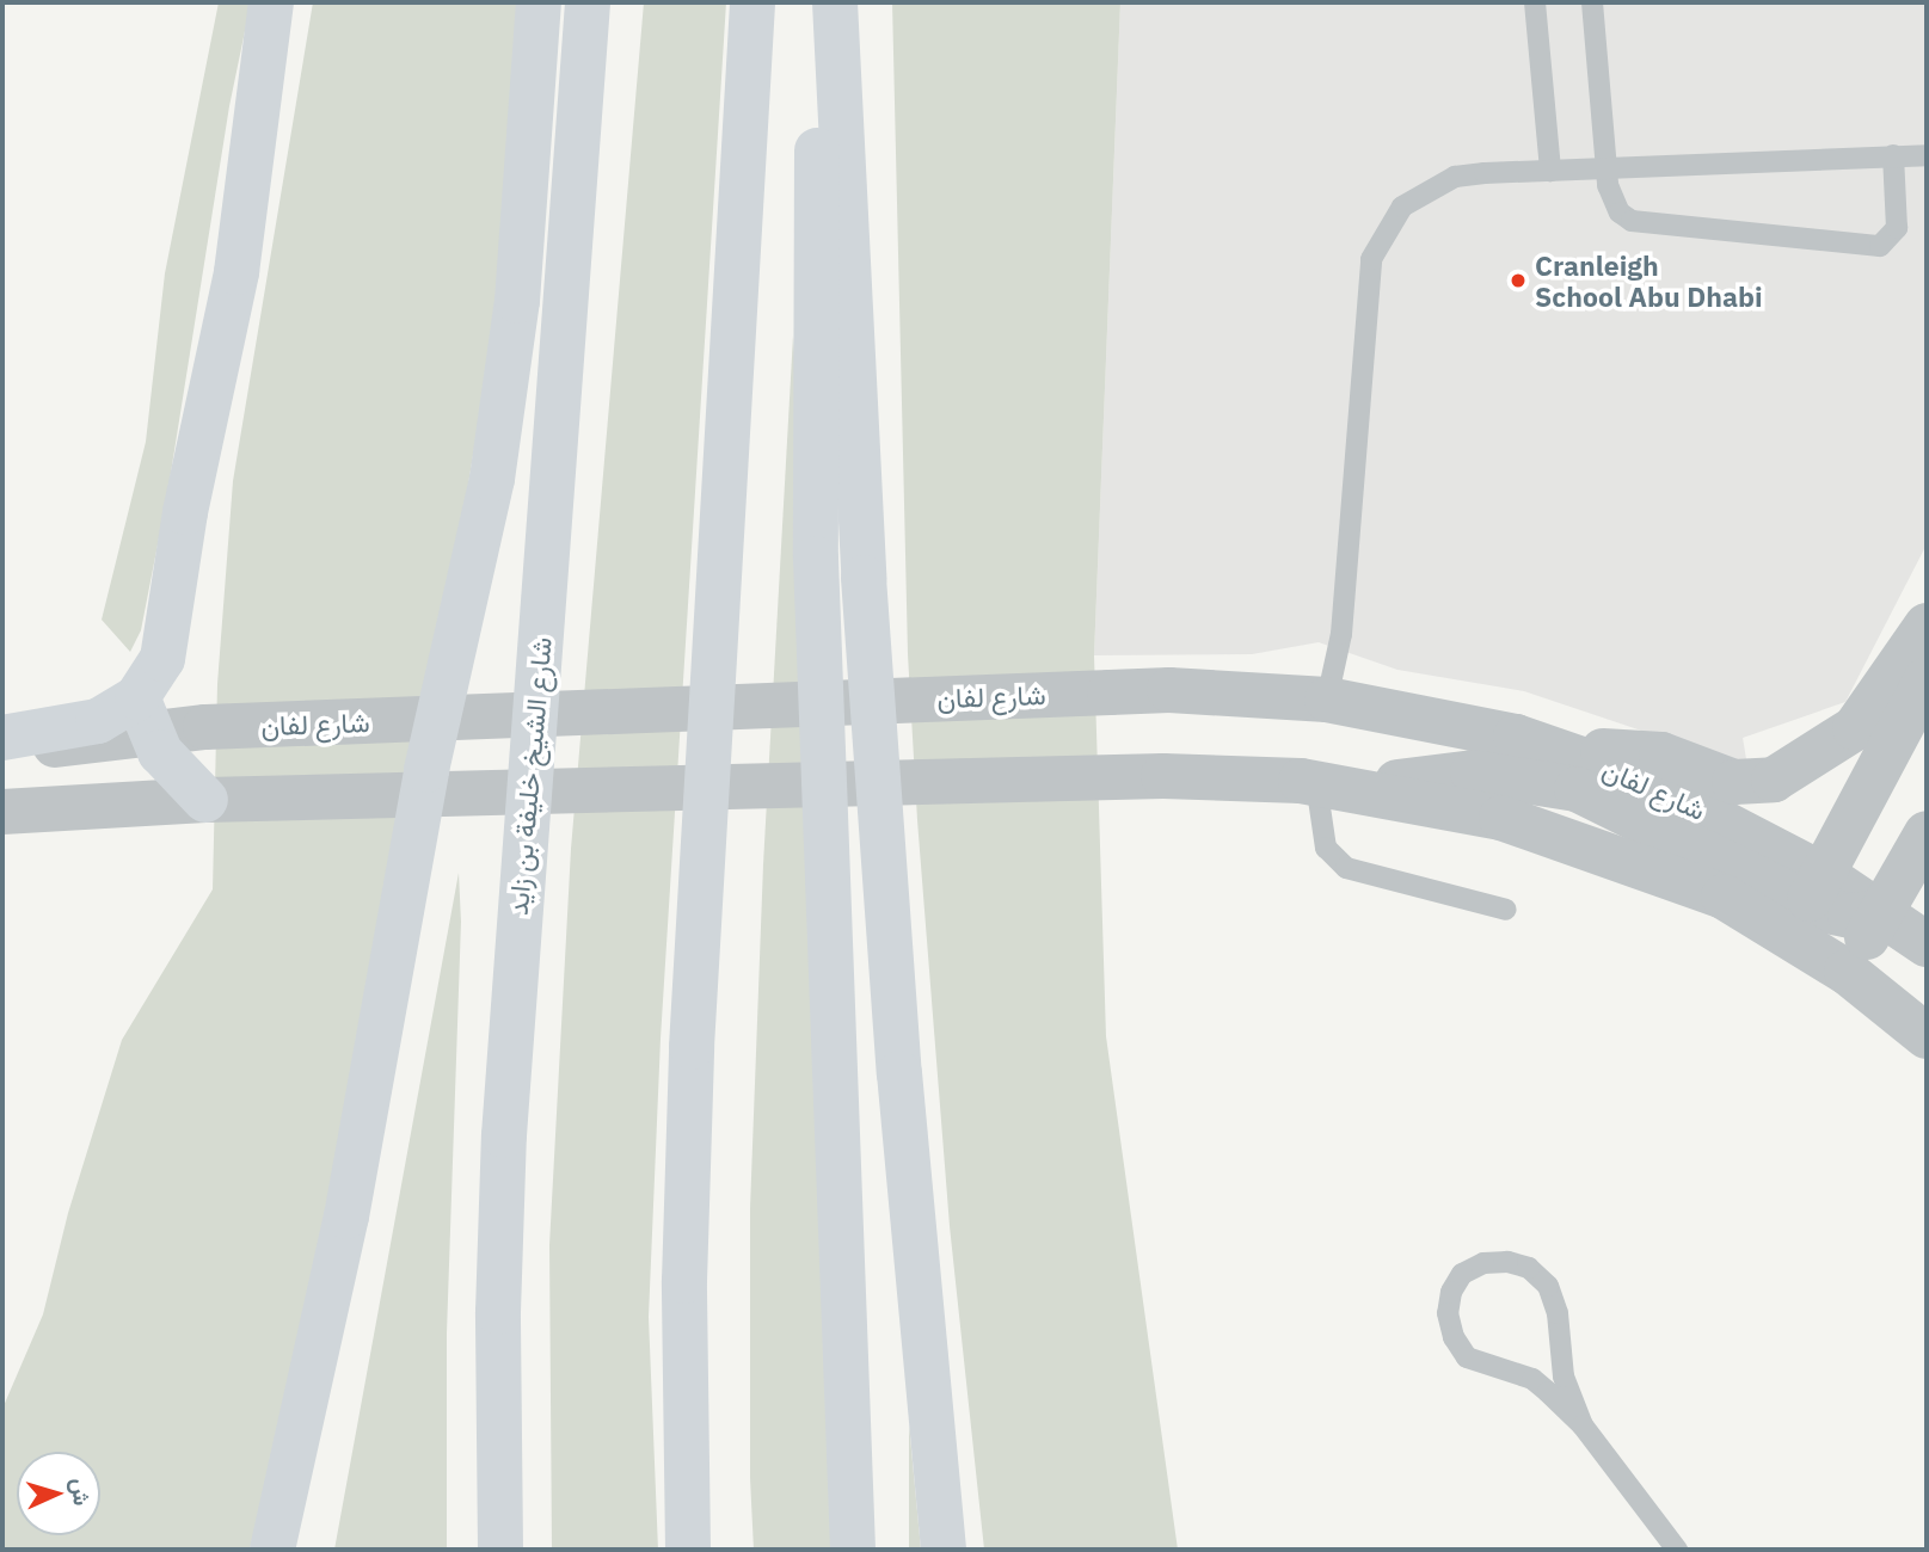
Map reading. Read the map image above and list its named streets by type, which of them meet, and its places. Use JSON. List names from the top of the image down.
{
  "streets": {
    "highway": ["شارع الشيخ خليفة بن زايد"],
    "street": ["شارع لفان"]
  },
  "places": ["Cranleigh School Abu Dhabi"],
  "north": "right"
}
